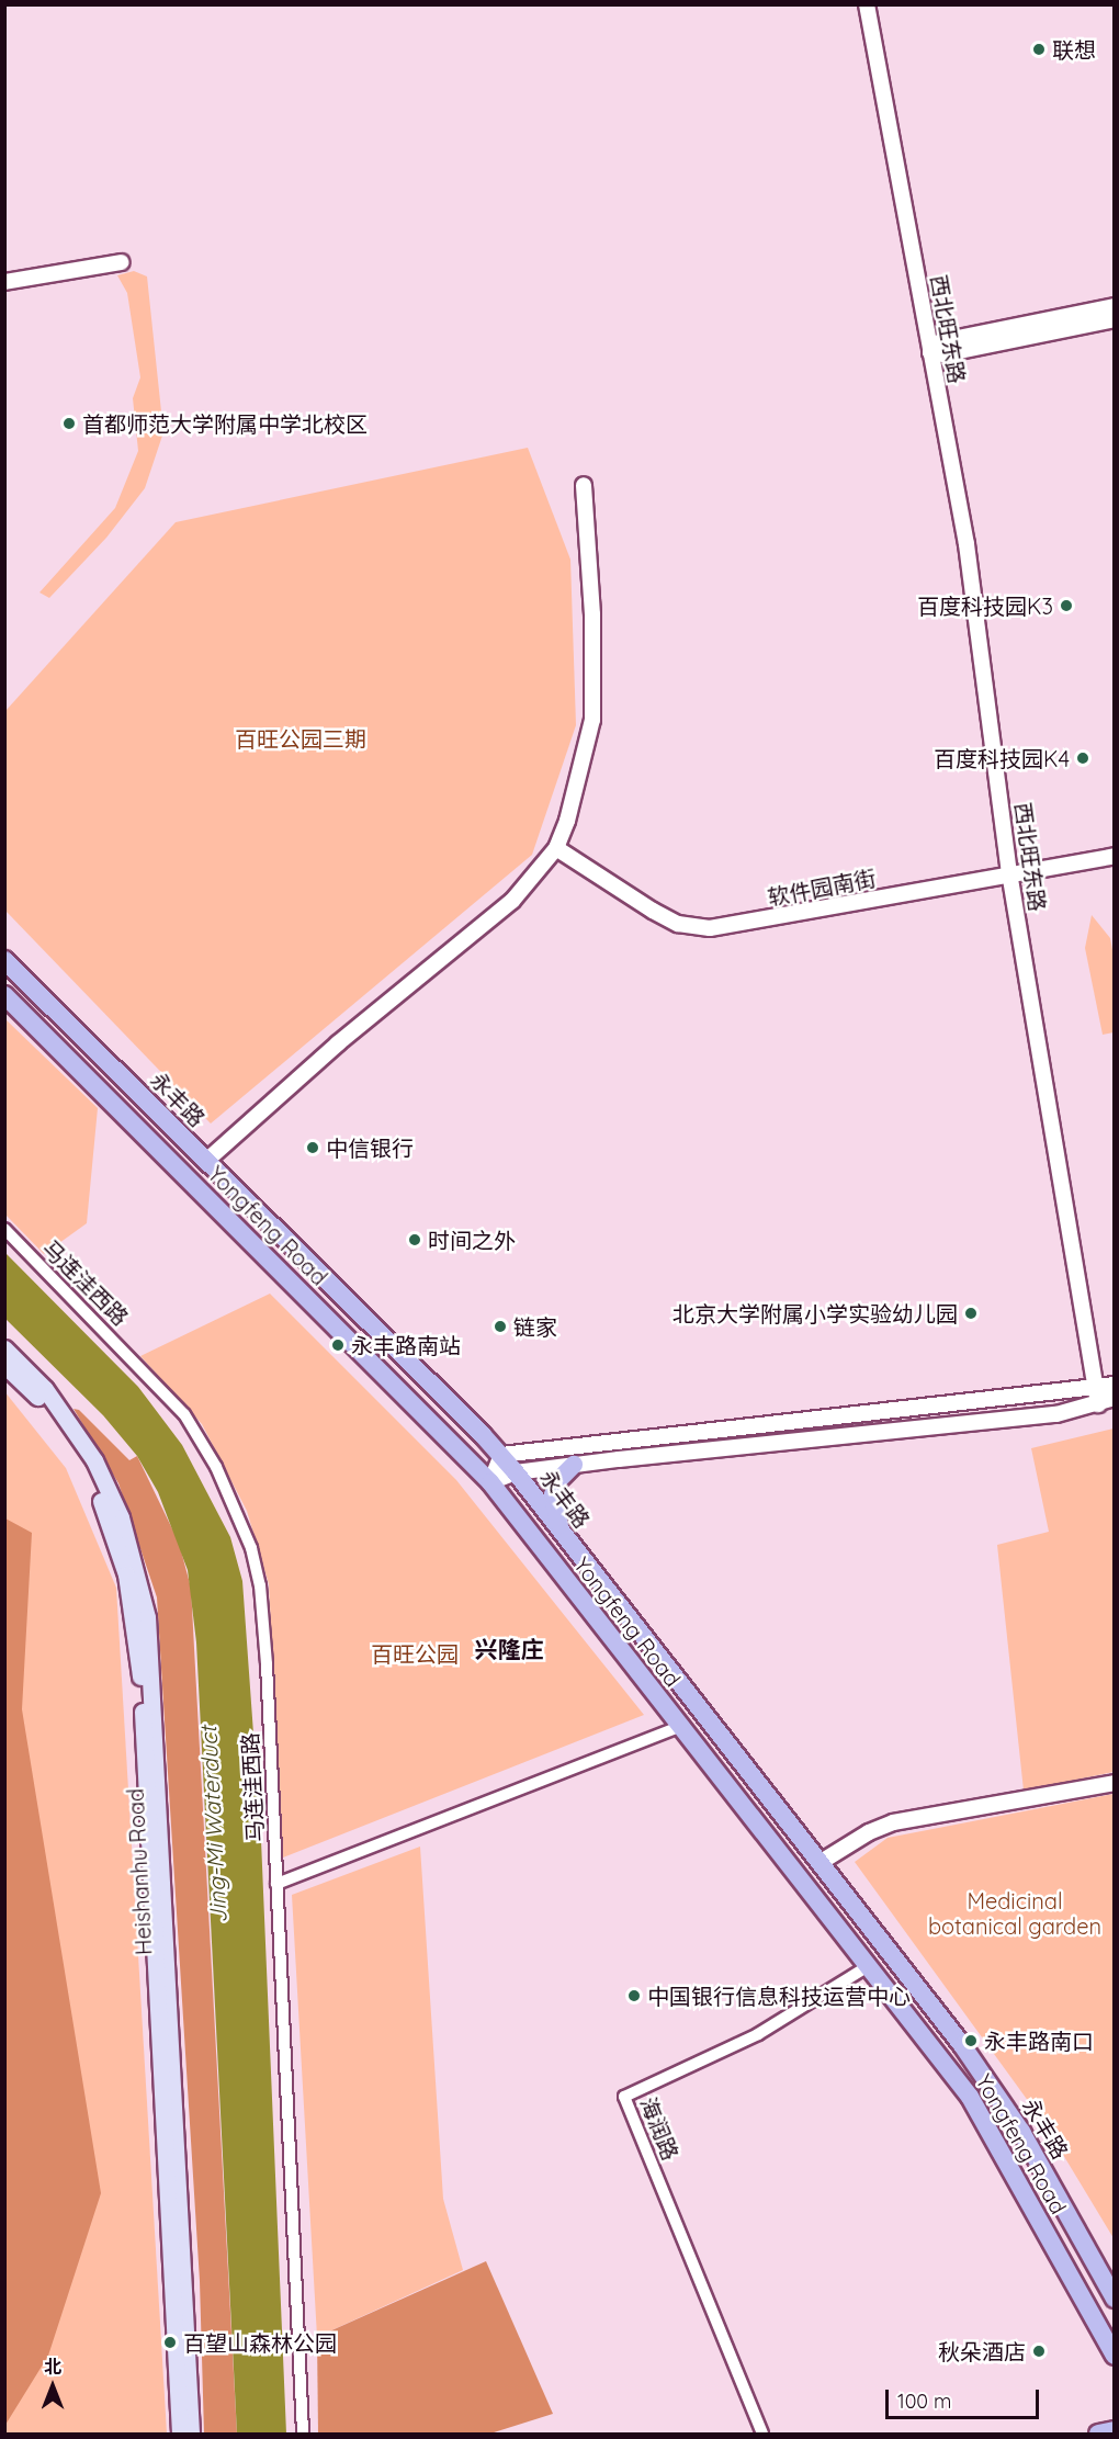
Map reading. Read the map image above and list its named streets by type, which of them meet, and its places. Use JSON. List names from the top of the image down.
{
  "streets": {
    "main road": ["永丰路", "Yongfeng Road", "Heishanhu Road"],
    "street": [
      "西北旺东路",
      "软件园南街",
      "马连洼西路",
      "海润路"
    ]
  },
  "crossings": [
    ["西北旺东路", "软件园南街"],
    ["Yongfeng Road", "海润路"]
  ],
  "districts": ["兴隆庄"],
  "water": ["Jing-Mi Waterduct"],
  "parks": ["百旺公园三期", "百旺公园", "Medicinal botanical garden"],
  "places": [
    "联想",
    "首都师范大学附属中学北校区",
    "百度科技园K3",
    "百度科技园K4",
    "中信银行",
    "时间之外",
    "北京大学附属小学实验幼儿园",
    "链家",
    "永丰路南站",
    "中国银行信息科技运营中心",
    "永丰路南口",
    "百望山森林公园",
    "秋朵酒店"
  ],
  "scale_bar": "100 m",
  "north": "top"
}
